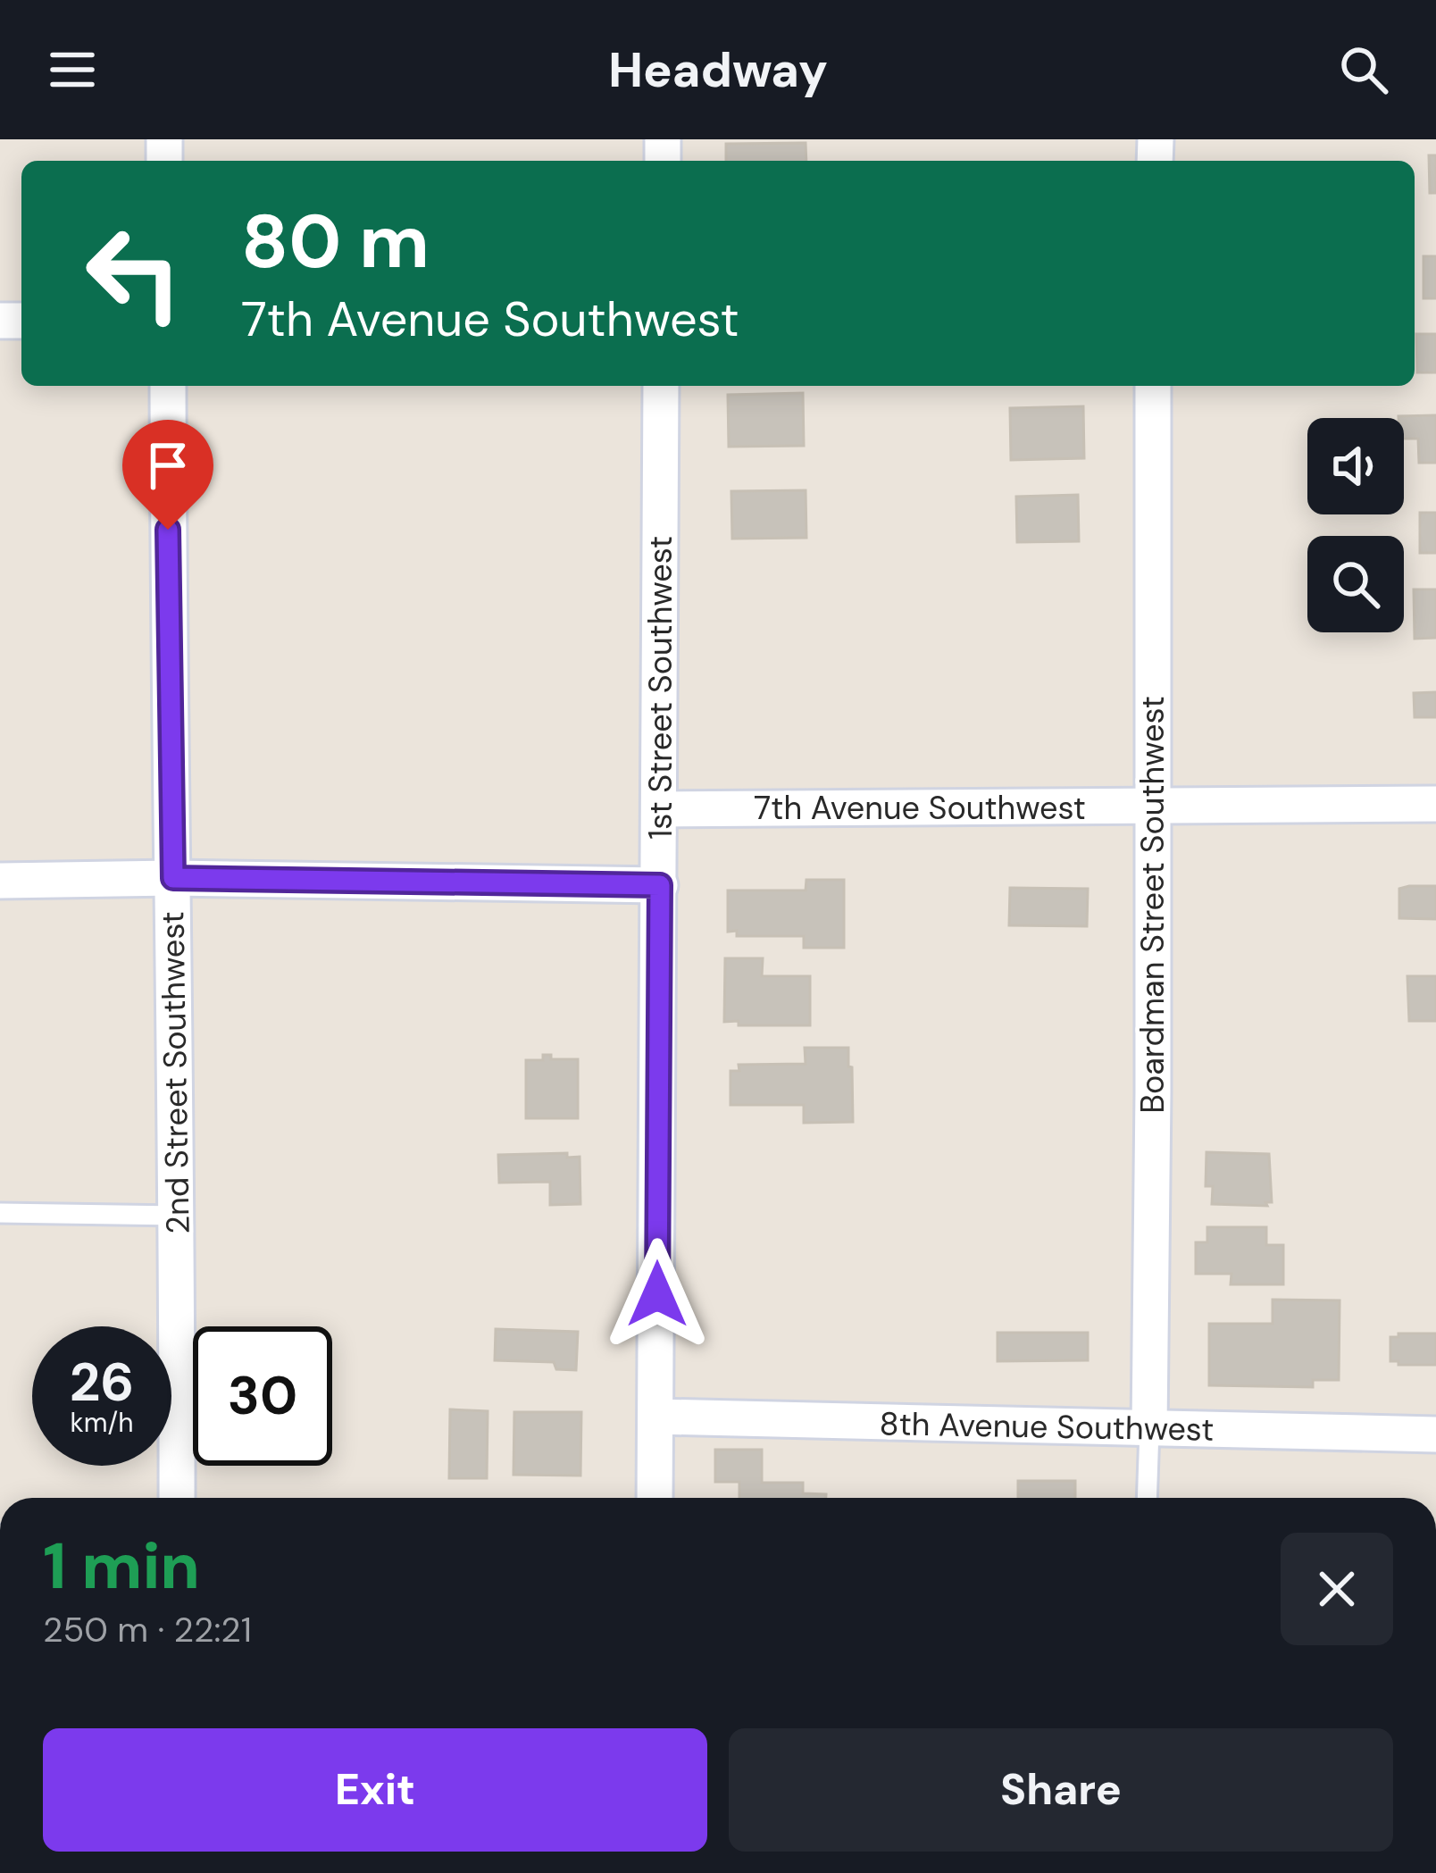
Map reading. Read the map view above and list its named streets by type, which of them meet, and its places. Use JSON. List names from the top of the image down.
{
  "streets": {
    "street": [
      "1st Street Southwest",
      "7th Avenue Southwest",
      "Boardman Street Southwest",
      "2nd Street Southwest",
      "8th Avenue Southwest"
    ]
  },
  "crossings": [
    ["1st Street Southwest", "7th Avenue Southwest"],
    ["1st Street Southwest", "8th Avenue Southwest"],
    ["7th Avenue Southwest", "Boardman Street Southwest"],
    ["Boardman Street Southwest", "8th Avenue Southwest"]
  ],
  "page": {
    "header": "Headway",
    "turn": ["80 m", "7th Avenue Southwest"],
    "speed": "26 km/h",
    "limit": "30",
    "heading": ["1 min", "250 m · 22:21"],
    "buttons": ["Exit", "Share"]
  }
}
